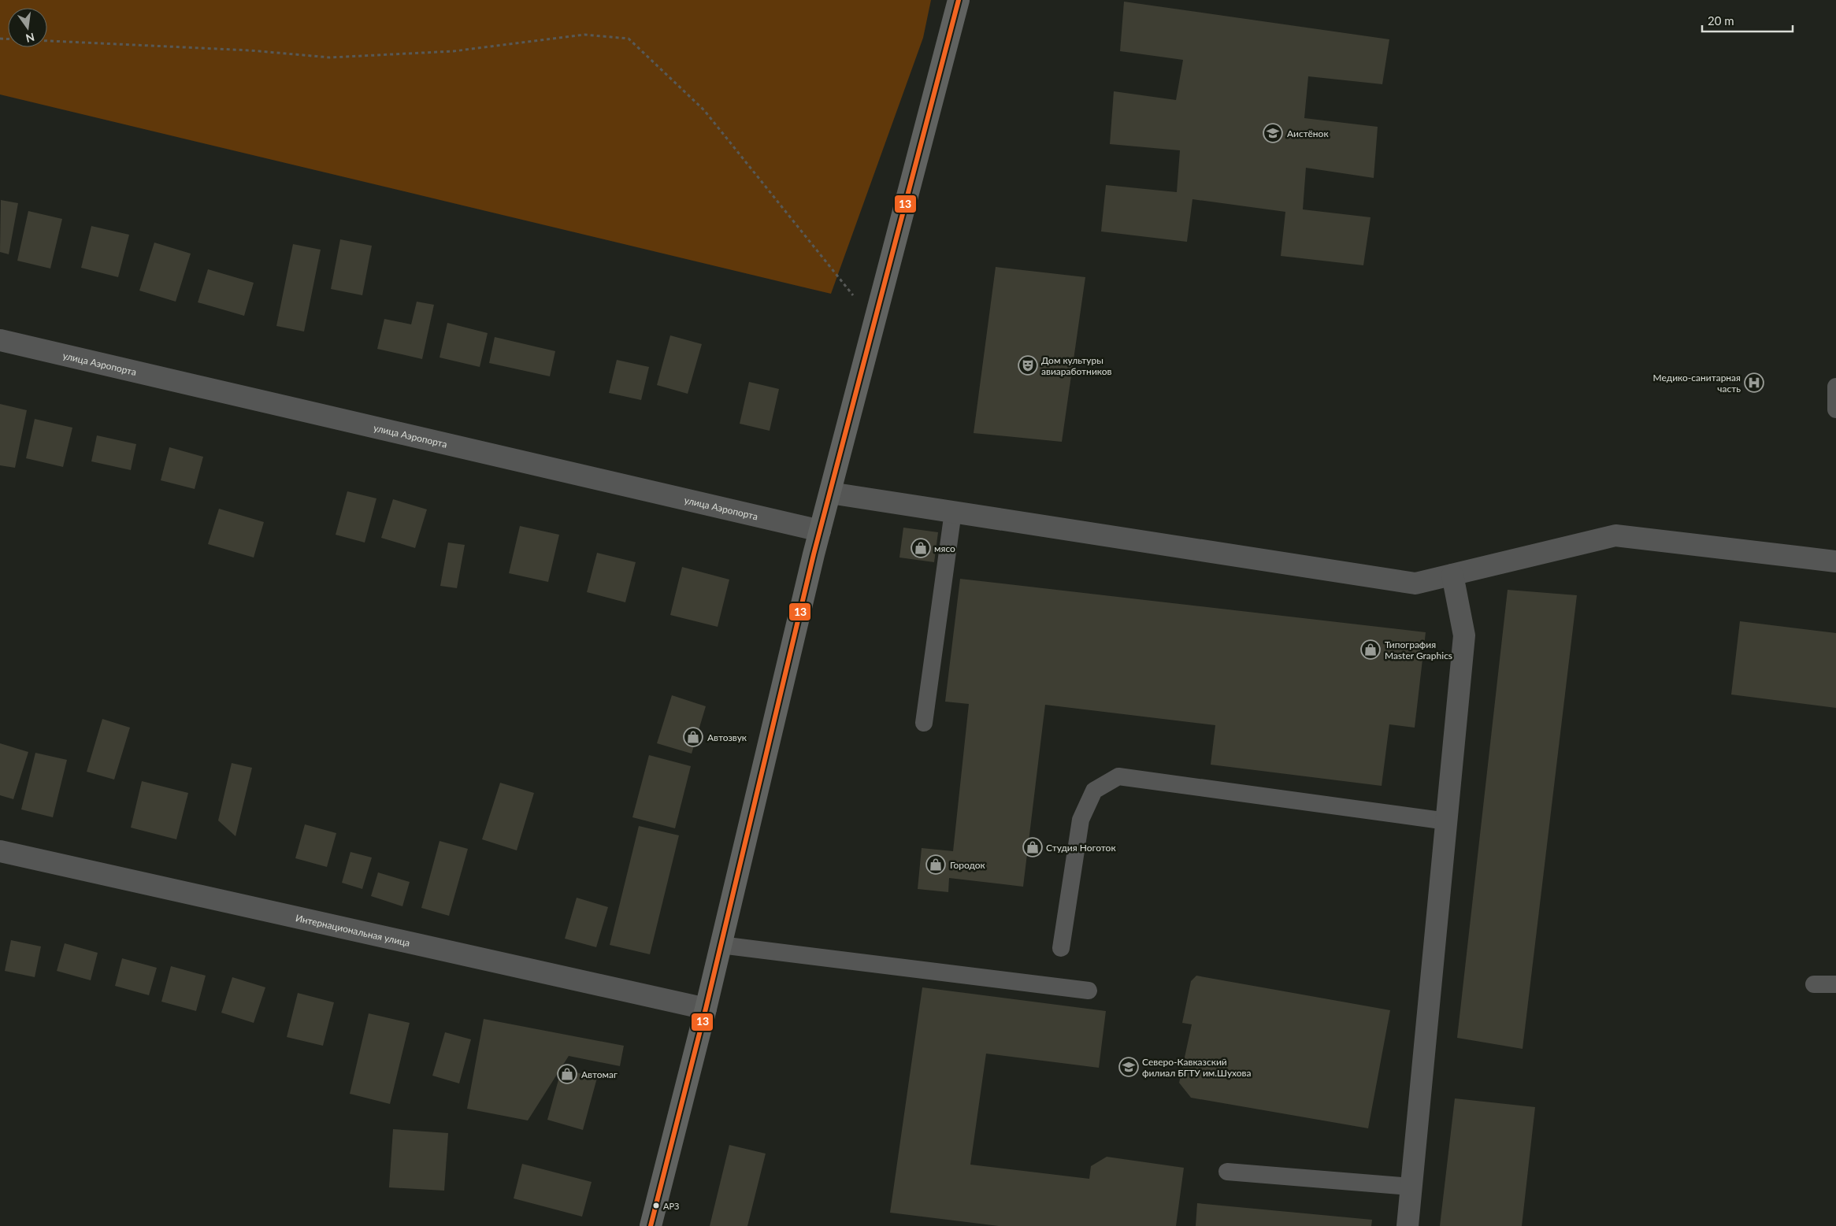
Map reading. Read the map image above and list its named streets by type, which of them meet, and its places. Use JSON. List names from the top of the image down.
{
  "streets": {
    "street": ["улица Аэропорта", "Интернациональная улица"]
  },
  "places": {
    "school or university": ["Аистёнок", "Северо-Кавказский филиал БГТУ им.Шухова"],
    "theatre": ["Дом культуры авиаработников"],
    "hospital": ["Медико-санитарная часть"],
    "shop": [
      "мясо",
      "Типография Master Graphics",
      "Автозвук",
      "Студия Ноготок",
      "Городок",
      "Автомаг"
    ],
    "other": ["АРЗ"]
  },
  "lines": ["transit line 13"],
  "scale_bar": "20 m",
  "north": "bottom"
}
